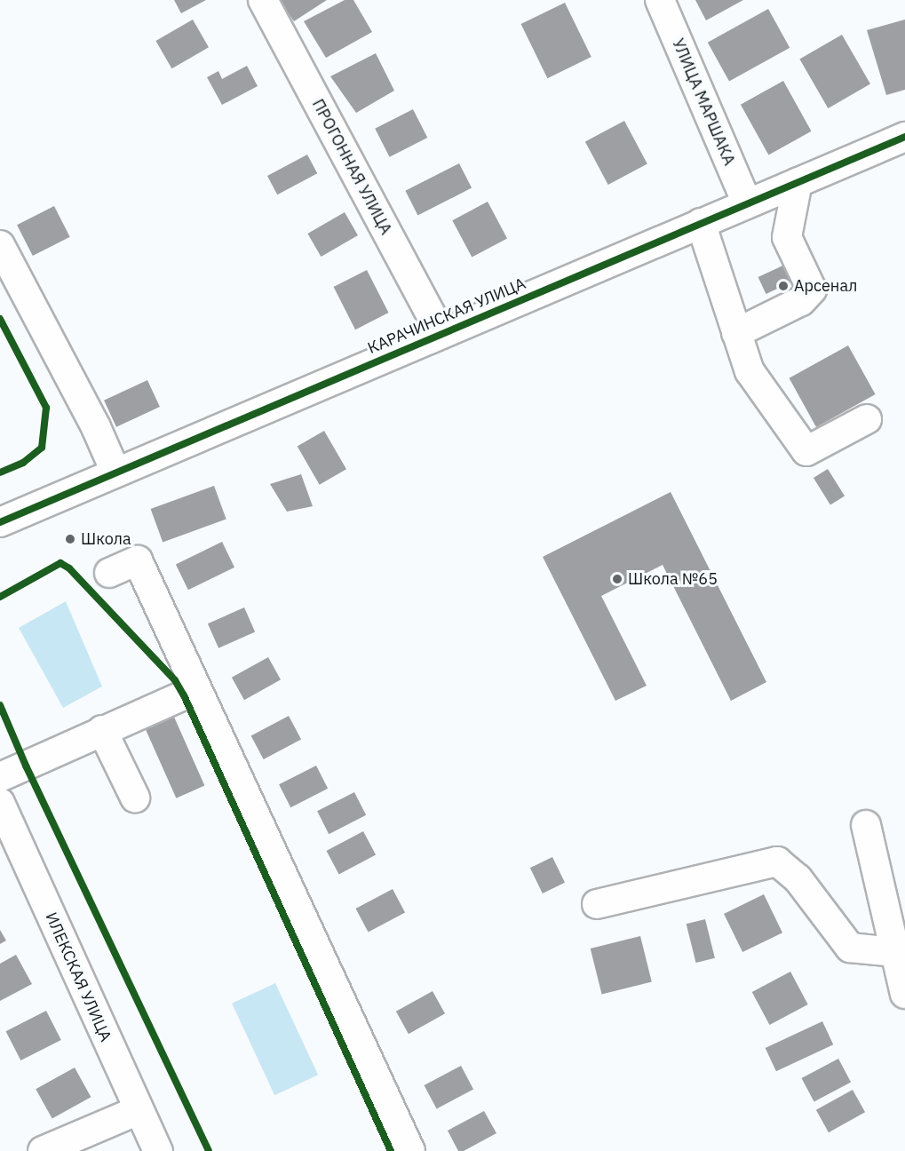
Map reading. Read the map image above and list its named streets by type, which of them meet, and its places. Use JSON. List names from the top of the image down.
{
  "streets": {
    "street": [
      "УЛИЦА МАРШАКА",
      "ПРОГОННАЯ УЛИЦА",
      "КАРАЧИНСКАЯ УЛИЦА",
      "ИЛЕКСКАЯ УЛИЦА"
    ]
  },
  "crossings": [
    ["УЛИЦА МАРШАКА", "КАРАЧИНСКАЯ УЛИЦА"],
    ["ПРОГОННАЯ УЛИЦА", "КАРАЧИНСКАЯ УЛИЦА"]
  ],
  "places": ["Арсенал", "Школа", "Школа №65"]
}
